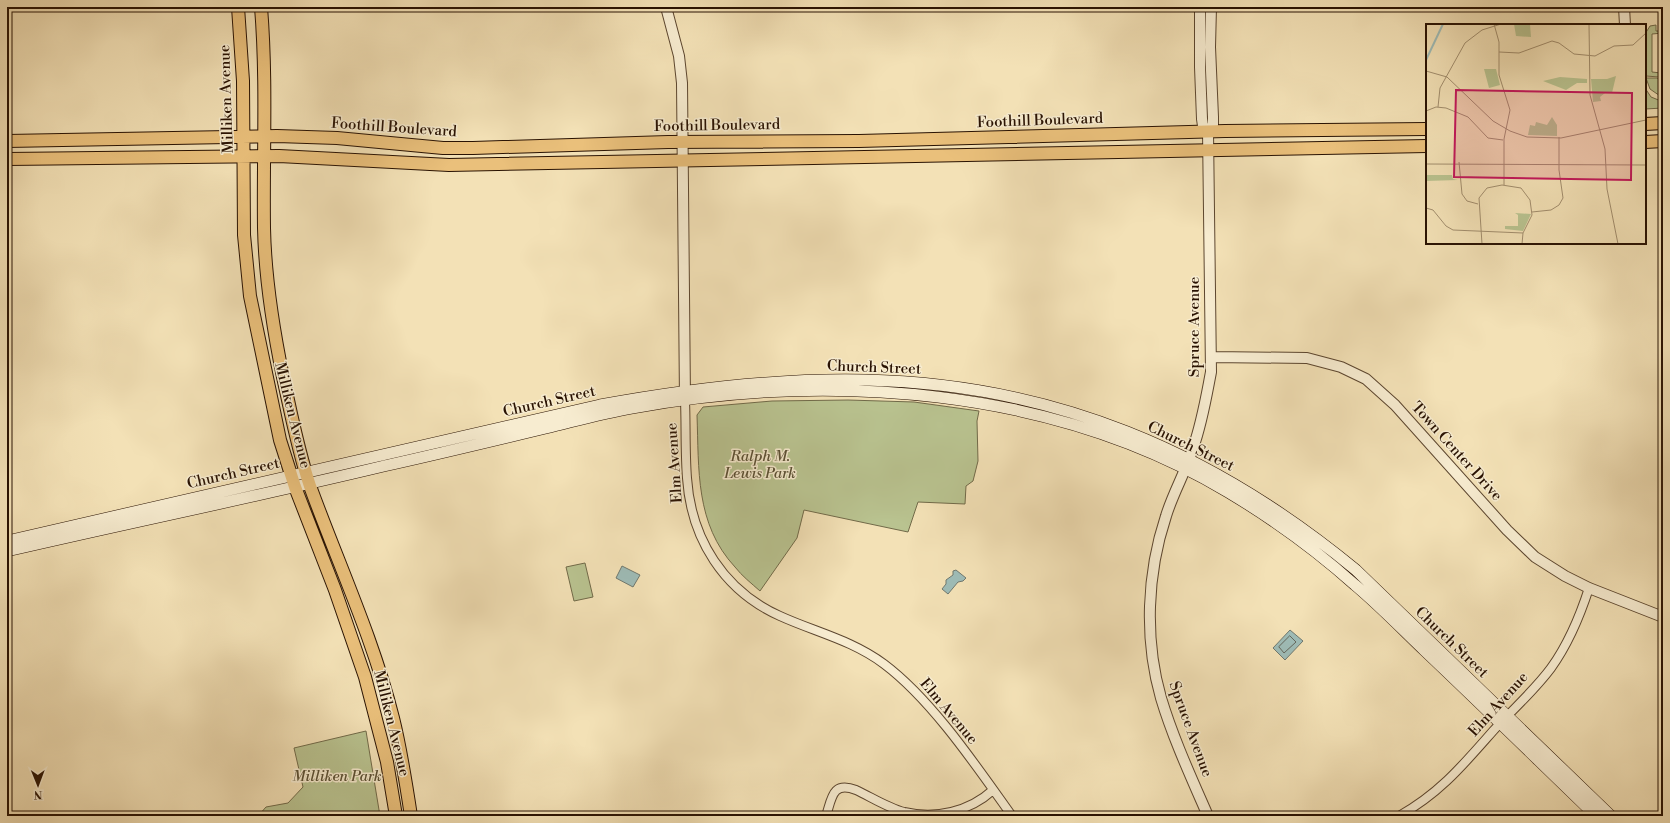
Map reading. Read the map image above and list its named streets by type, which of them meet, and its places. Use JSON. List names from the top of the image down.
{
  "streets": {
    "main road": ["Milliken Avenue", "Foothill Boulevard", "Church Street"],
    "street": ["Spruce Avenue", "Town Center Drive", "Elm Avenue"]
  },
  "crossings": [
    ["Milliken Avenue", "Foothill Boulevard"],
    ["Milliken Avenue", "Church Street"],
    ["Foothill Boulevard", "Spruce Avenue"],
    ["Foothill Boulevard", "Elm Avenue"],
    ["Spruce Avenue", "Church Street"],
    ["Spruce Avenue", "Town Center Drive"],
    ["Church Street", "Elm Avenue"],
    ["Town Center Drive", "Elm Avenue"]
  ],
  "parks": ["Ralph M. Lewis Park", "Milliken Park"],
  "north": "bottom"
}
